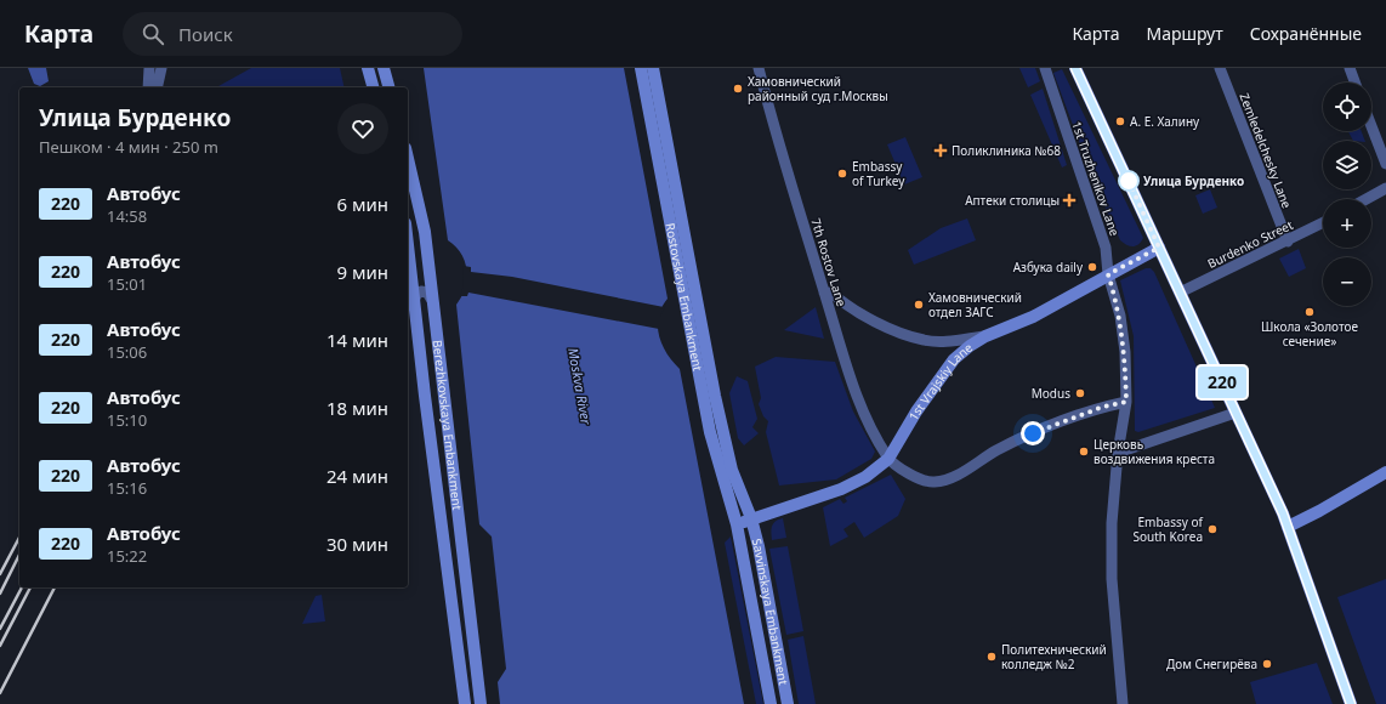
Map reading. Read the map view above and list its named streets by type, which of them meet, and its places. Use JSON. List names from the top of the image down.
{
  "streets": {
    "main road": [
      "Rostovskaya Embankment",
      "1st Vrajskiy Lane",
      "Berezhkovskaya Embankment",
      "Savvinskaya Embankment"
    ],
    "street": [
      "Zemledelchesky Lane",
      "1st Truzhenikov Lane",
      "Burdenko Street",
      "7th Rostov Lane"
    ]
  },
  "crossings": [
    ["Zemledelchesky Lane", "Burdenko Street"],
    ["1st Truzhenikov Lane", "1st Vrajskiy Lane"],
    ["7th Rostov Lane", "1st Vrajskiy Lane"],
    ["Rostovskaya Embankment", "1st Vrajskiy Lane"],
    ["Rostovskaya Embankment", "Savvinskaya Embankment"],
    ["1st Vrajskiy Lane", "Savvinskaya Embankment"]
  ],
  "water": ["Moskva River"],
  "places": {
    "other": [
      "Хамовнический районный суд г.Москвы",
      "А. Е. Халину",
      "Embassy of Turkey",
      "Улица Бурденко",
      "Азбука daily",
      "Хамовнический отдел ЗАГС",
      "Школа «Золотое сечение»",
      "Modus",
      "Церковь воздвижения креста",
      "Embassy of South Korea",
      "Политехнический колледж №2",
      "Дом Снегирёва"
    ],
    "health": ["Поликлиника №68", "Аптеки столицы"]
  },
  "lines": ["bus line 220"],
  "page": {
    "header": "Карта",
    "search": "Поиск",
    "nav": ["Карта", "Маршрут", "Сохранённые"],
    "on_map": "220",
    "map_buttons": ["+", "−"],
    "heading": ["Улица Бурденко", "Пешком · 4 мин · 250 m"],
    "list": [
      {
        "mark": "220",
        "name": "Автобус",
        "note": "14:58",
        "value": "6 мин"
      },
      {
        "mark": "220",
        "name": "Автобус",
        "note": "15:01",
        "value": "9 мин"
      },
      {
        "mark": "220",
        "name": "Автобус",
        "note": "15:06",
        "value": "14 мин"
      },
      {
        "mark": "220",
        "name": "Автобус",
        "note": "15:10",
        "value": "18 мин"
      },
      {
        "mark": "220",
        "name": "Автобус",
        "note": "15:16",
        "value": "24 мин"
      },
      {
        "mark": "220",
        "name": "Автобус",
        "note": "15:22",
        "value": "30 мин"
      }
    ]
  }
}
